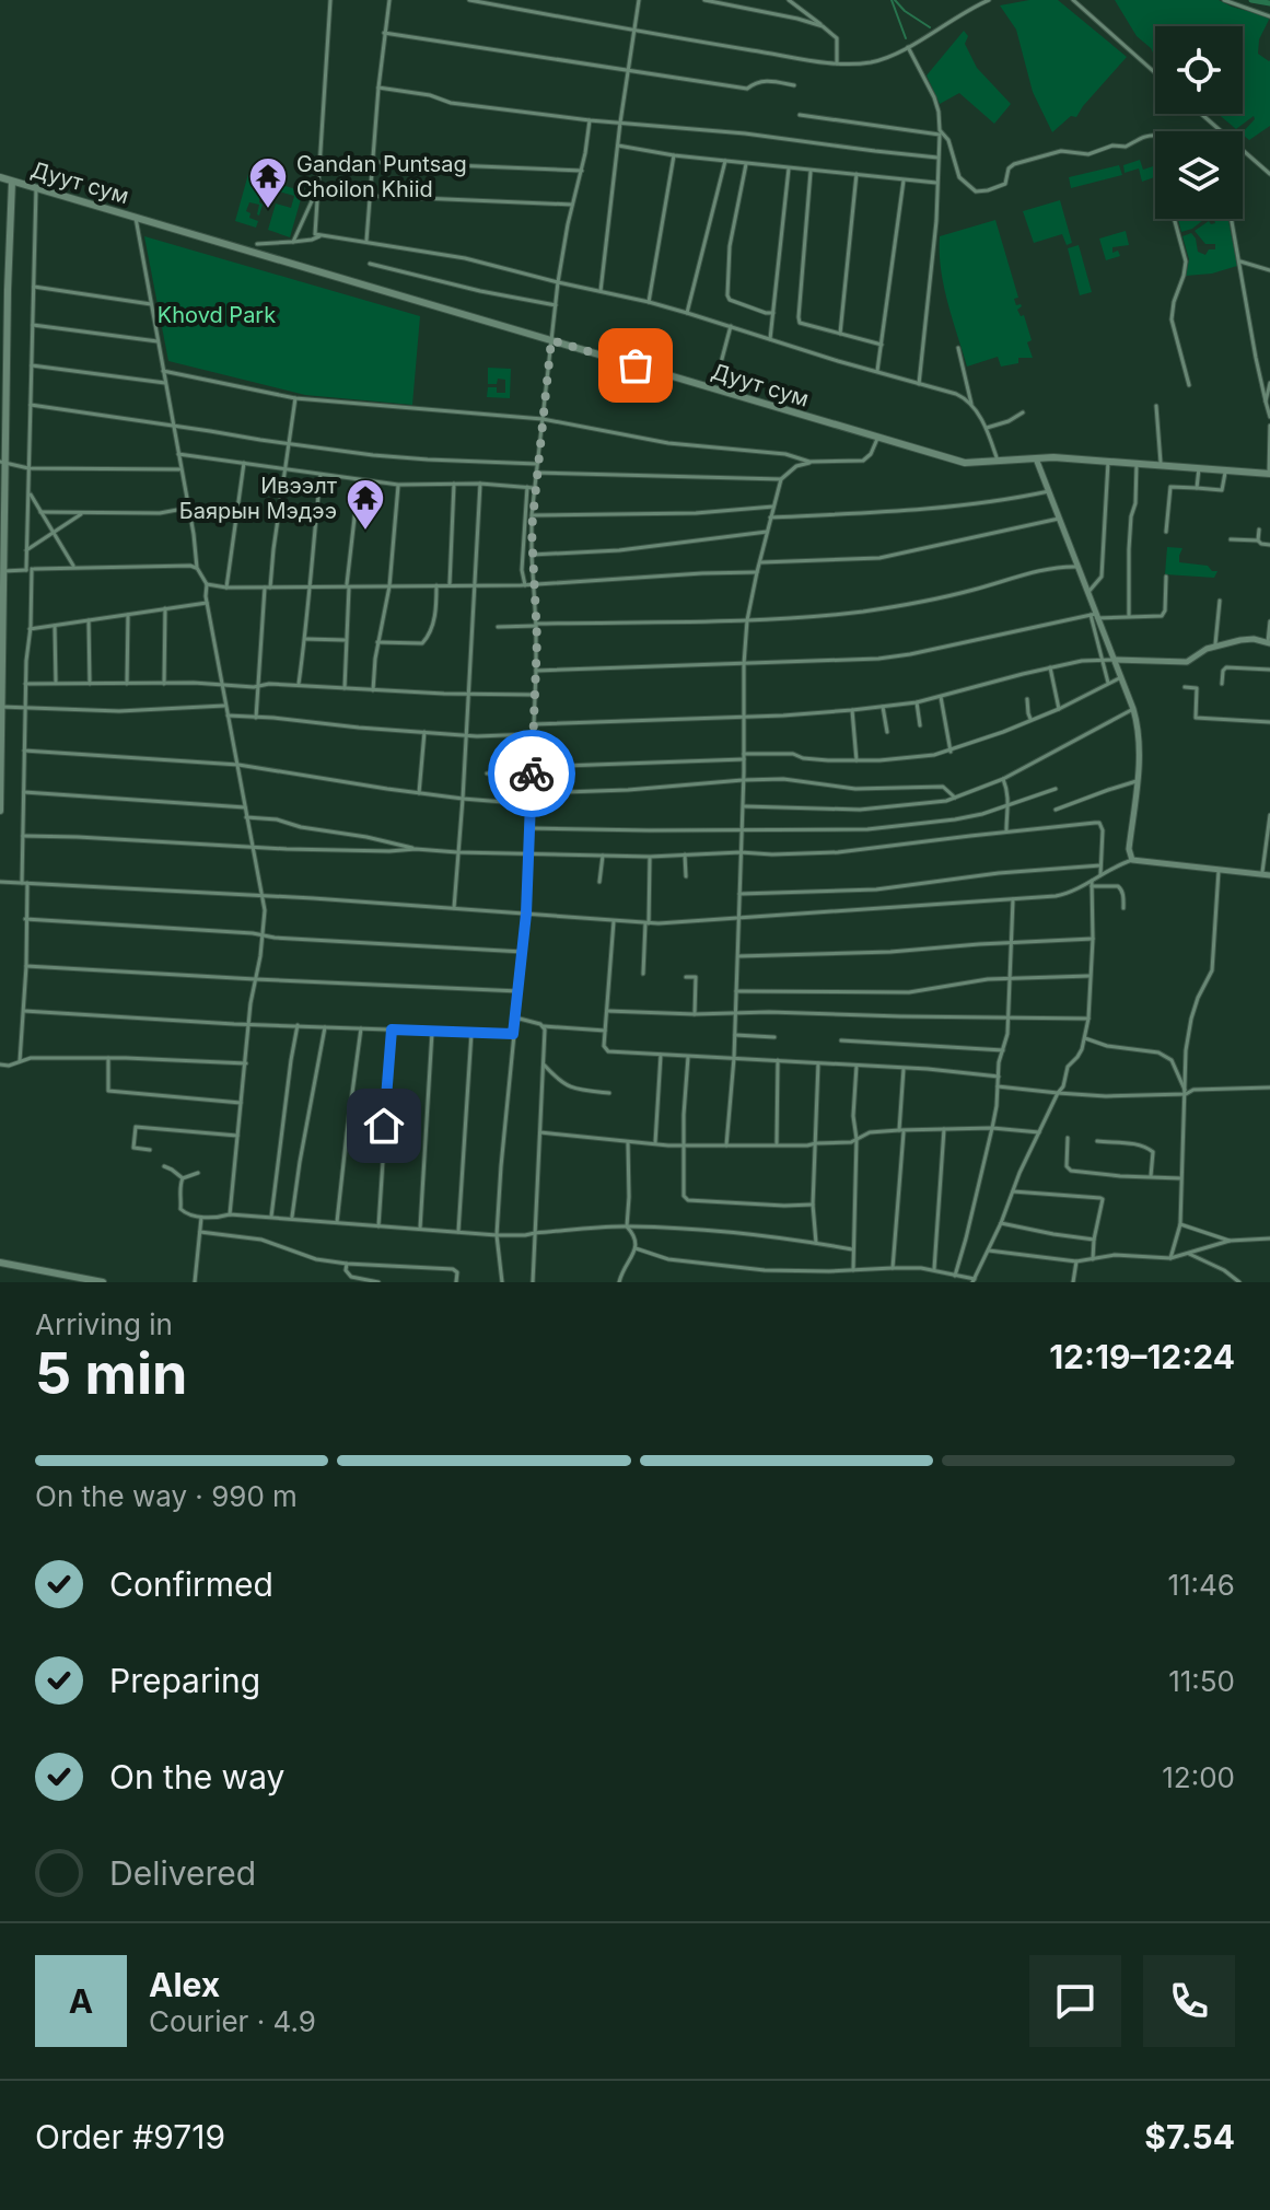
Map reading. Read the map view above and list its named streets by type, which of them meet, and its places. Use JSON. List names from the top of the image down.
{
  "streets": {
    "main road": ["Дуут сум"]
  },
  "parks": ["Khovd Park"],
  "places": {
    "temple": ["Gandan Puntsag Choilon Khiid", "Ивээлт Баярын Мэдээ"]
  },
  "page": {
    "heading": ["5 min", "Arriving in", "12:19–12:24"],
    "panel": [
      "Alex",
      "Courier · 4.9",
      "Order #9719",
      "$7.54"
    ],
    "bar": "On the way · 990 m",
    "list": [
      ["Confirmed", "11:46"],
      ["Preparing", "11:50"],
      ["On the way", "12:00"],
      "Delivered"
    ],
    "round": "A"
  }
}
